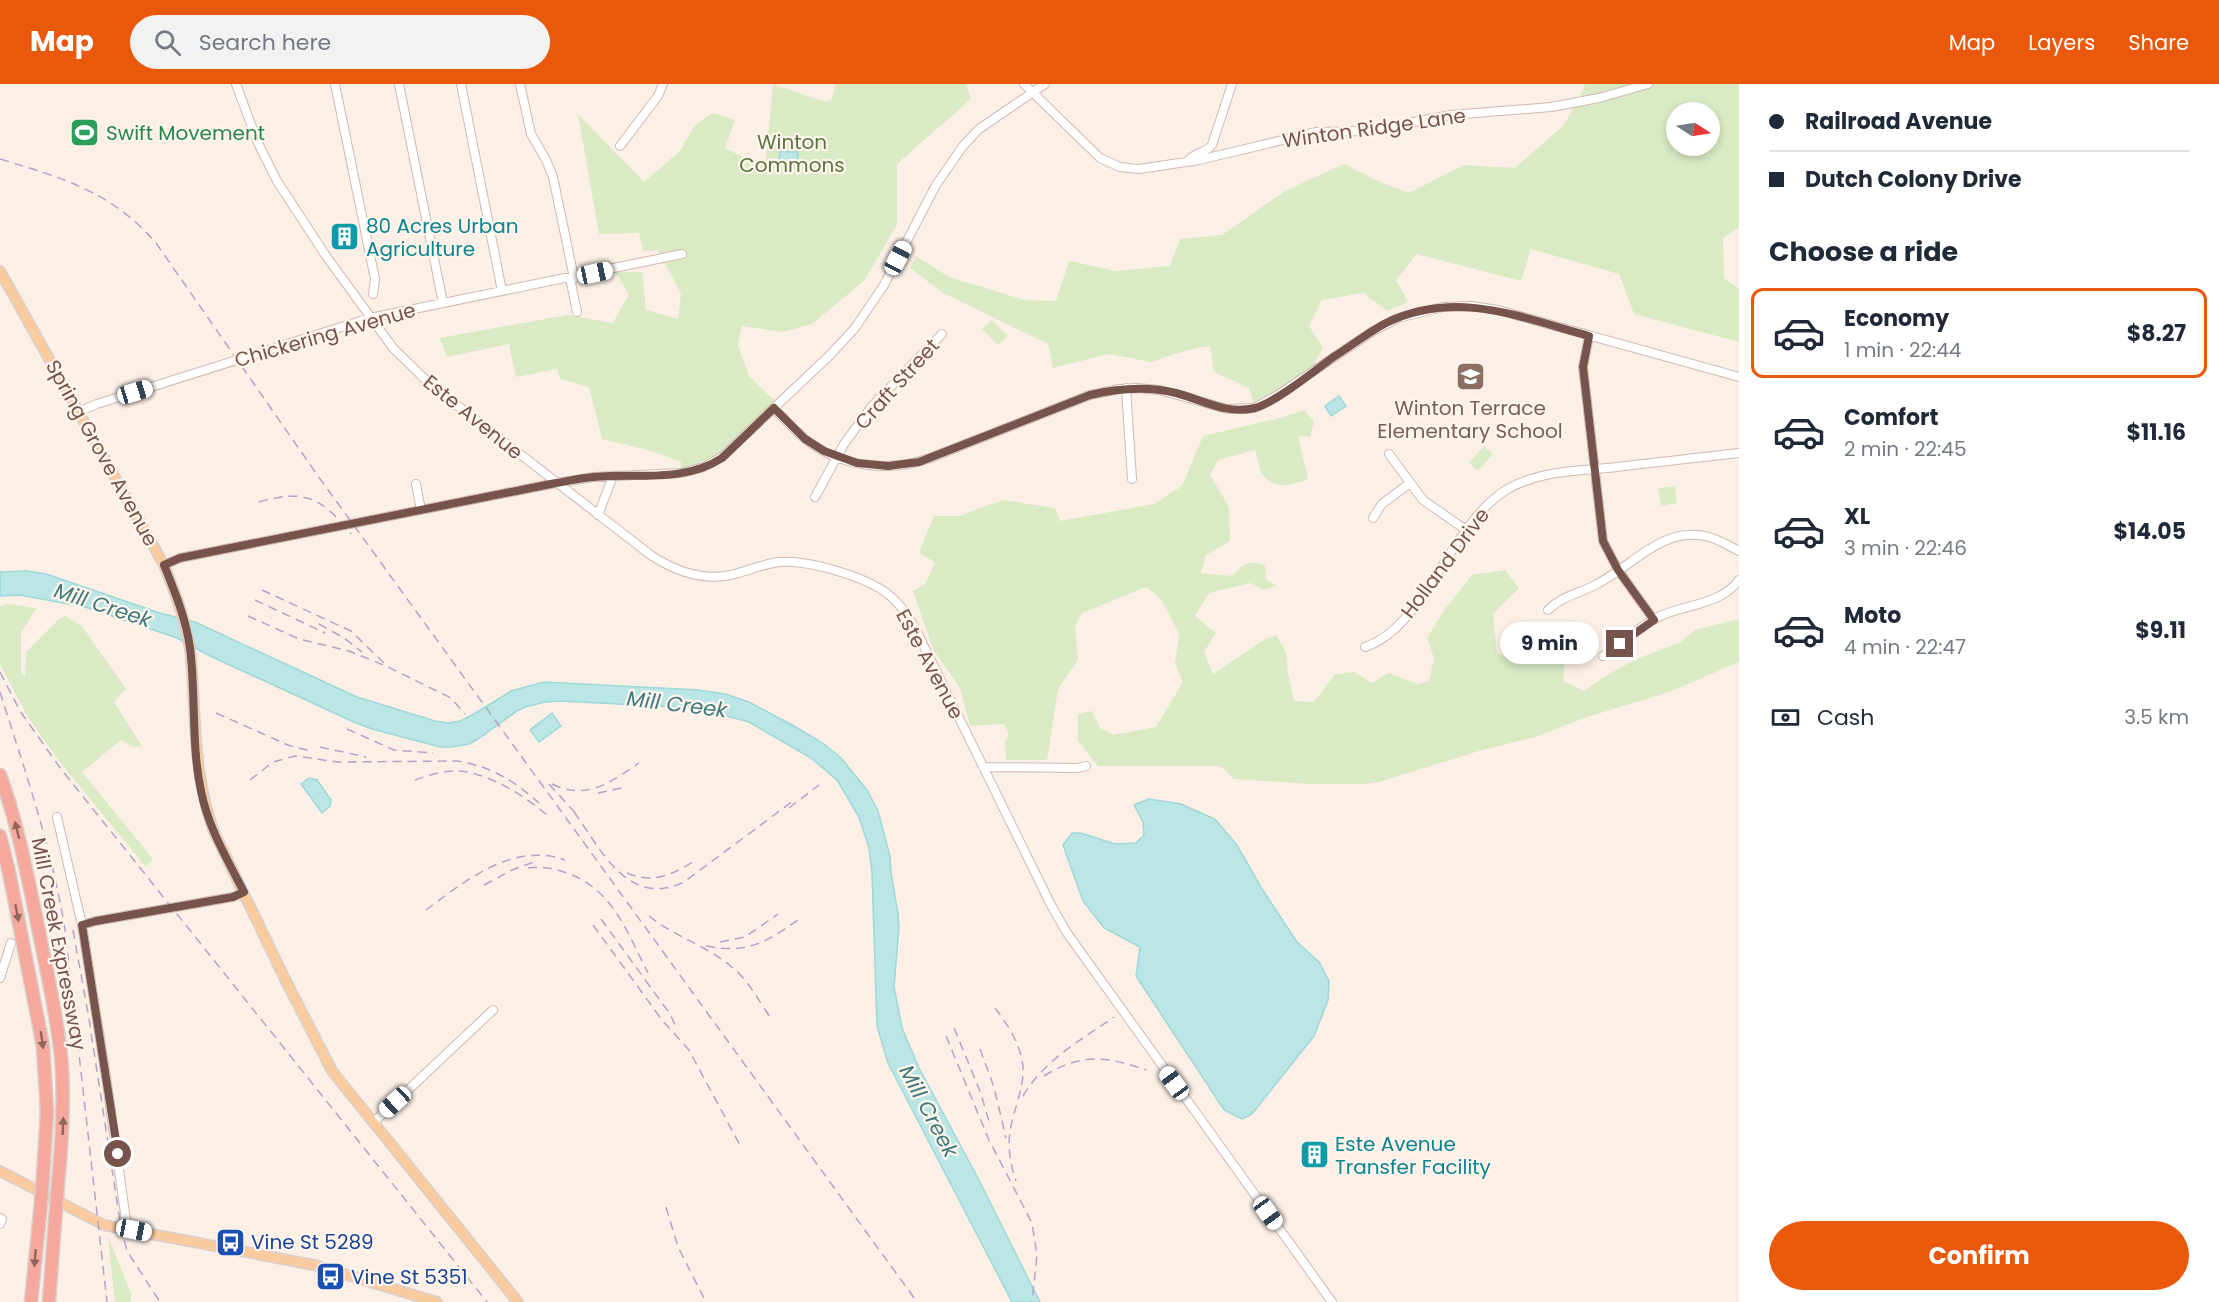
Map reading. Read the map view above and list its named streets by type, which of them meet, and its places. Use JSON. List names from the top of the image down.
{
  "streets": {
    "highway": ["Mill Creek Expressway"],
    "main road": ["Spring Grove Avenue"],
    "street": [
      "Winton Ridge Lane",
      "Chickering Avenue",
      "Craft Street",
      "Este Avenue",
      "Holland Drive"
    ]
  },
  "crossings": [
    ["Chickering Avenue", "Este Avenue"],
    ["Chickering Avenue", "Spring Grove Avenue"]
  ],
  "water": ["Mill Creek"],
  "parks": ["Winton Commons"],
  "places": {
    "sports": ["Swift Movement"],
    "building": ["80 Acres Urban Agriculture", "Este Avenue Transfer Facility"],
    "school or university": ["Winton Terrace Elementary School"],
    "bus stop": ["Vine St 5289", "Vine St 5351"]
  },
  "north": "right",
  "page": {
    "header": "Map",
    "search": "Search here",
    "nav": ["Map", "Layers", "Share"],
    "banner": ["Railroad Avenue", "Dutch Colony Drive"],
    "heading": "Choose a ride",
    "list": [
      {
        "name": "Economy",
        "note": "1 min · 22:44",
        "value": "$8.27"
      },
      {
        "name": "Comfort",
        "note": "2 min · 22:45",
        "value": "$11.16"
      },
      {
        "name": "XL",
        "note": "3 min · 22:46",
        "value": "$14.05"
      },
      {
        "name": "Moto",
        "note": "4 min · 22:47",
        "value": "$9.11"
      }
    ],
    "bubble": "9 min",
    "pay": ["Cash", "3.5 km"],
    "buttons": "Confirm"
  }
}
